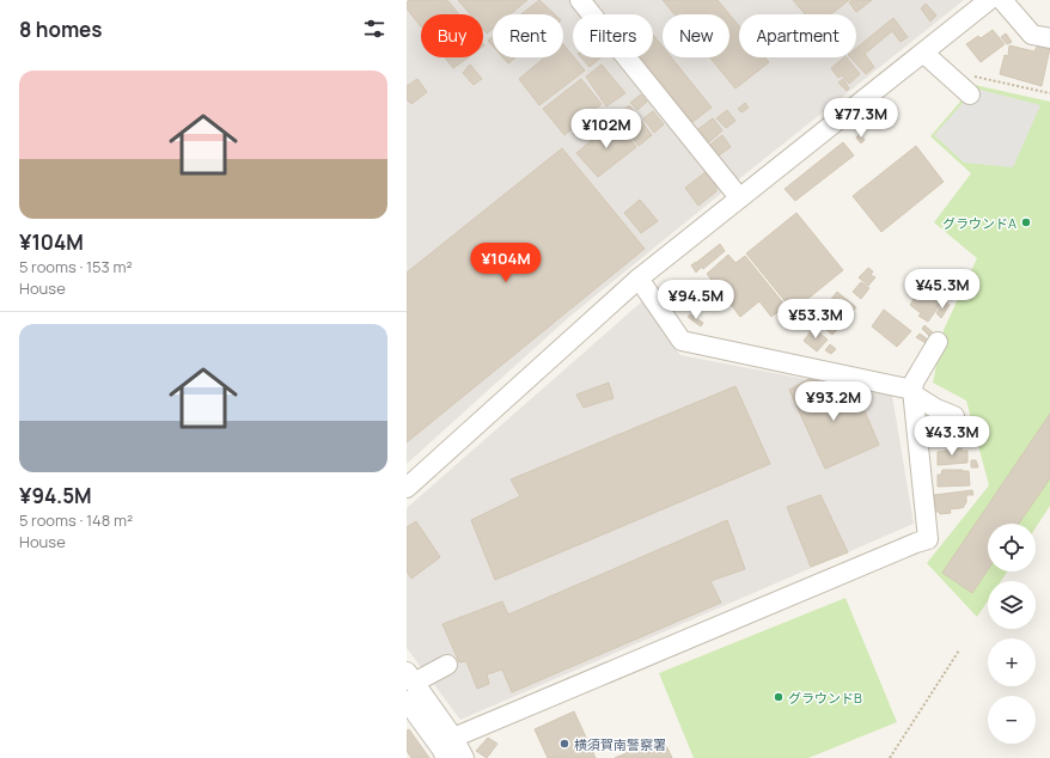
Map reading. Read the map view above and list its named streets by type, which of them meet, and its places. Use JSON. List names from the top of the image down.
{
  "places": ["グラウンドA", "グラウンドB", "横須賀南警察署"],
  "page": {
    "heading": "8 homes",
    "chip": [
      "Buy",
      "Rent",
      "Filters",
      "New",
      "Apartment"
    ],
    "list": [
      {
        "name": "¥104M",
        "note": "5 rooms · 153 m² · House"
      },
      {
        "name": "¥94.5M",
        "note": "5 rooms · 148 m² · House"
      }
    ],
    "price": [
      "¥77.3M",
      "¥102M",
      "¥104M",
      "¥45.3M",
      "¥94.5M",
      "¥53.3M",
      "¥93.2M",
      "¥43.3M"
    ],
    "map_buttons": ["+", "−"]
  }
}
